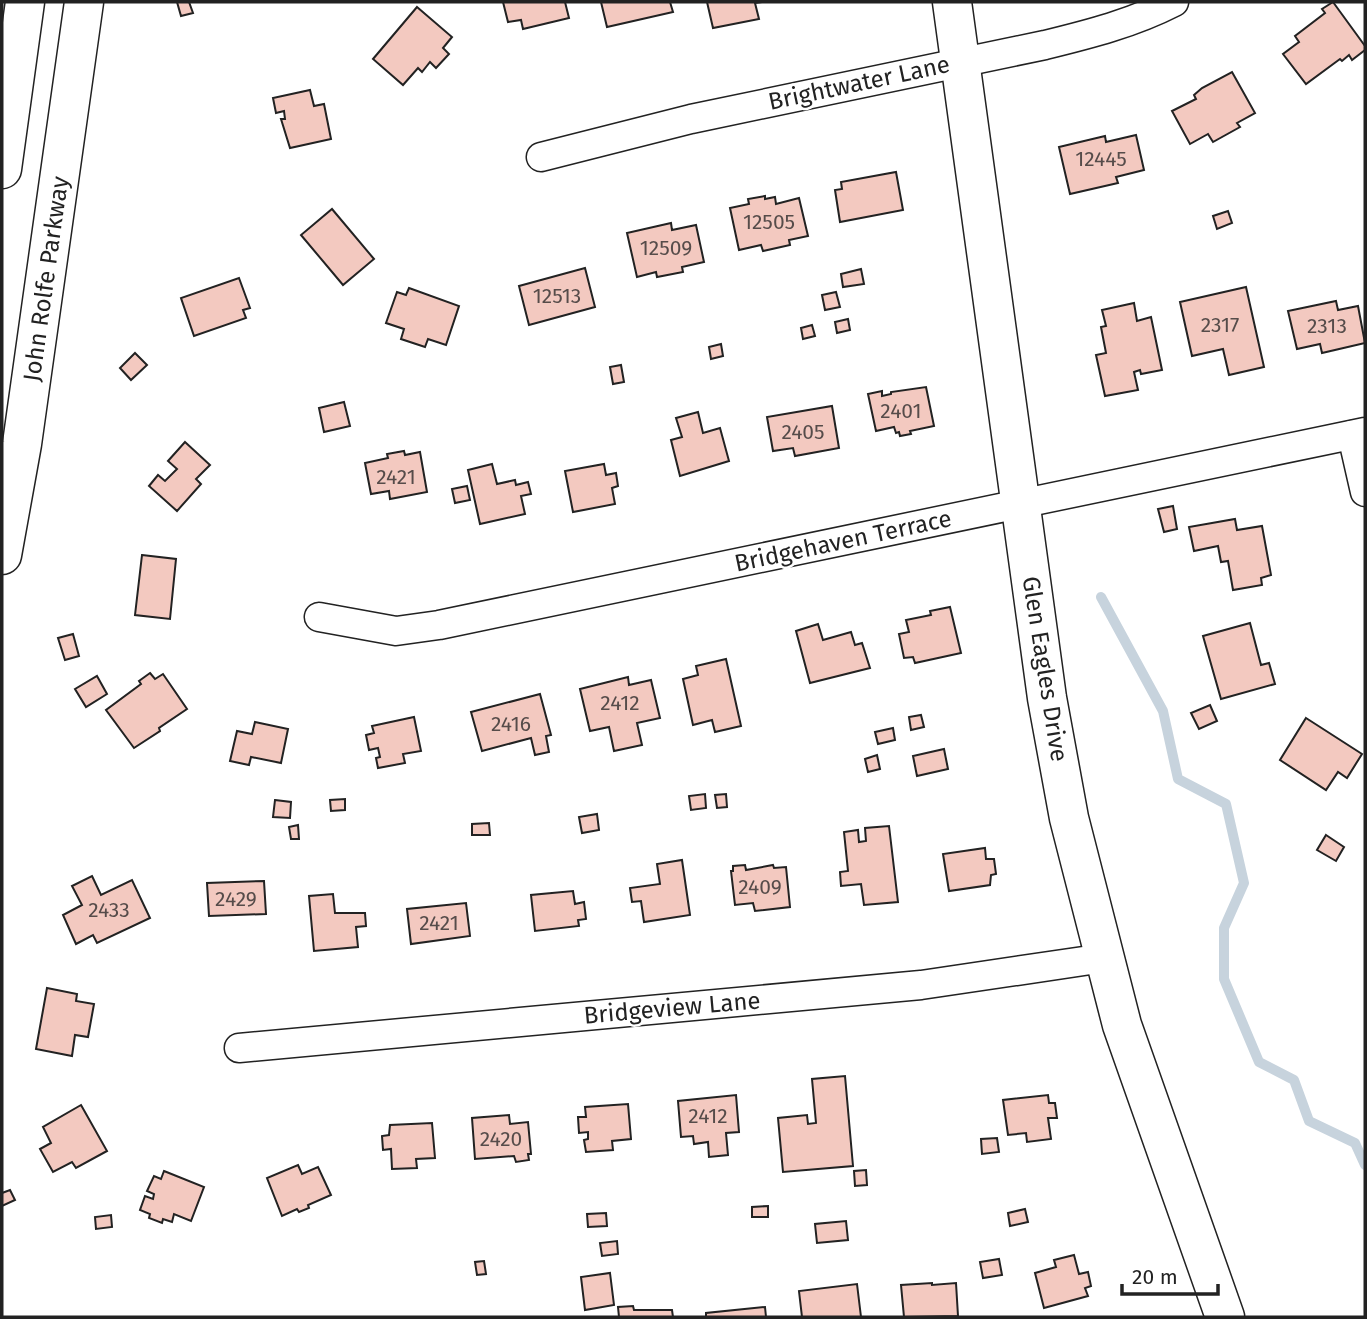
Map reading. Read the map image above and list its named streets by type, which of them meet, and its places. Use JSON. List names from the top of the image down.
{
  "streets": {
    "street": [
      "Brightwater Lane",
      "John Rolfe Parkway",
      "Bridgehaven Terrace",
      "Glen Eagles Drive",
      "Bridgeview Lane"
    ]
  },
  "crossings": [
    ["Brightwater Lane", "Glen Eagles Drive"],
    ["Bridgehaven Terrace", "Glen Eagles Drive"],
    ["Glen Eagles Drive", "Bridgeview Lane"]
  ],
  "house_numbers": [
    "12445",
    "12505",
    "12509",
    "12513",
    "2317",
    "2313",
    "2401",
    "2405",
    "2421",
    "2412",
    "2416",
    "2409",
    "2429",
    "2433",
    "2421",
    "2412",
    "2420"
  ],
  "scale_bar": "20 m"
}
